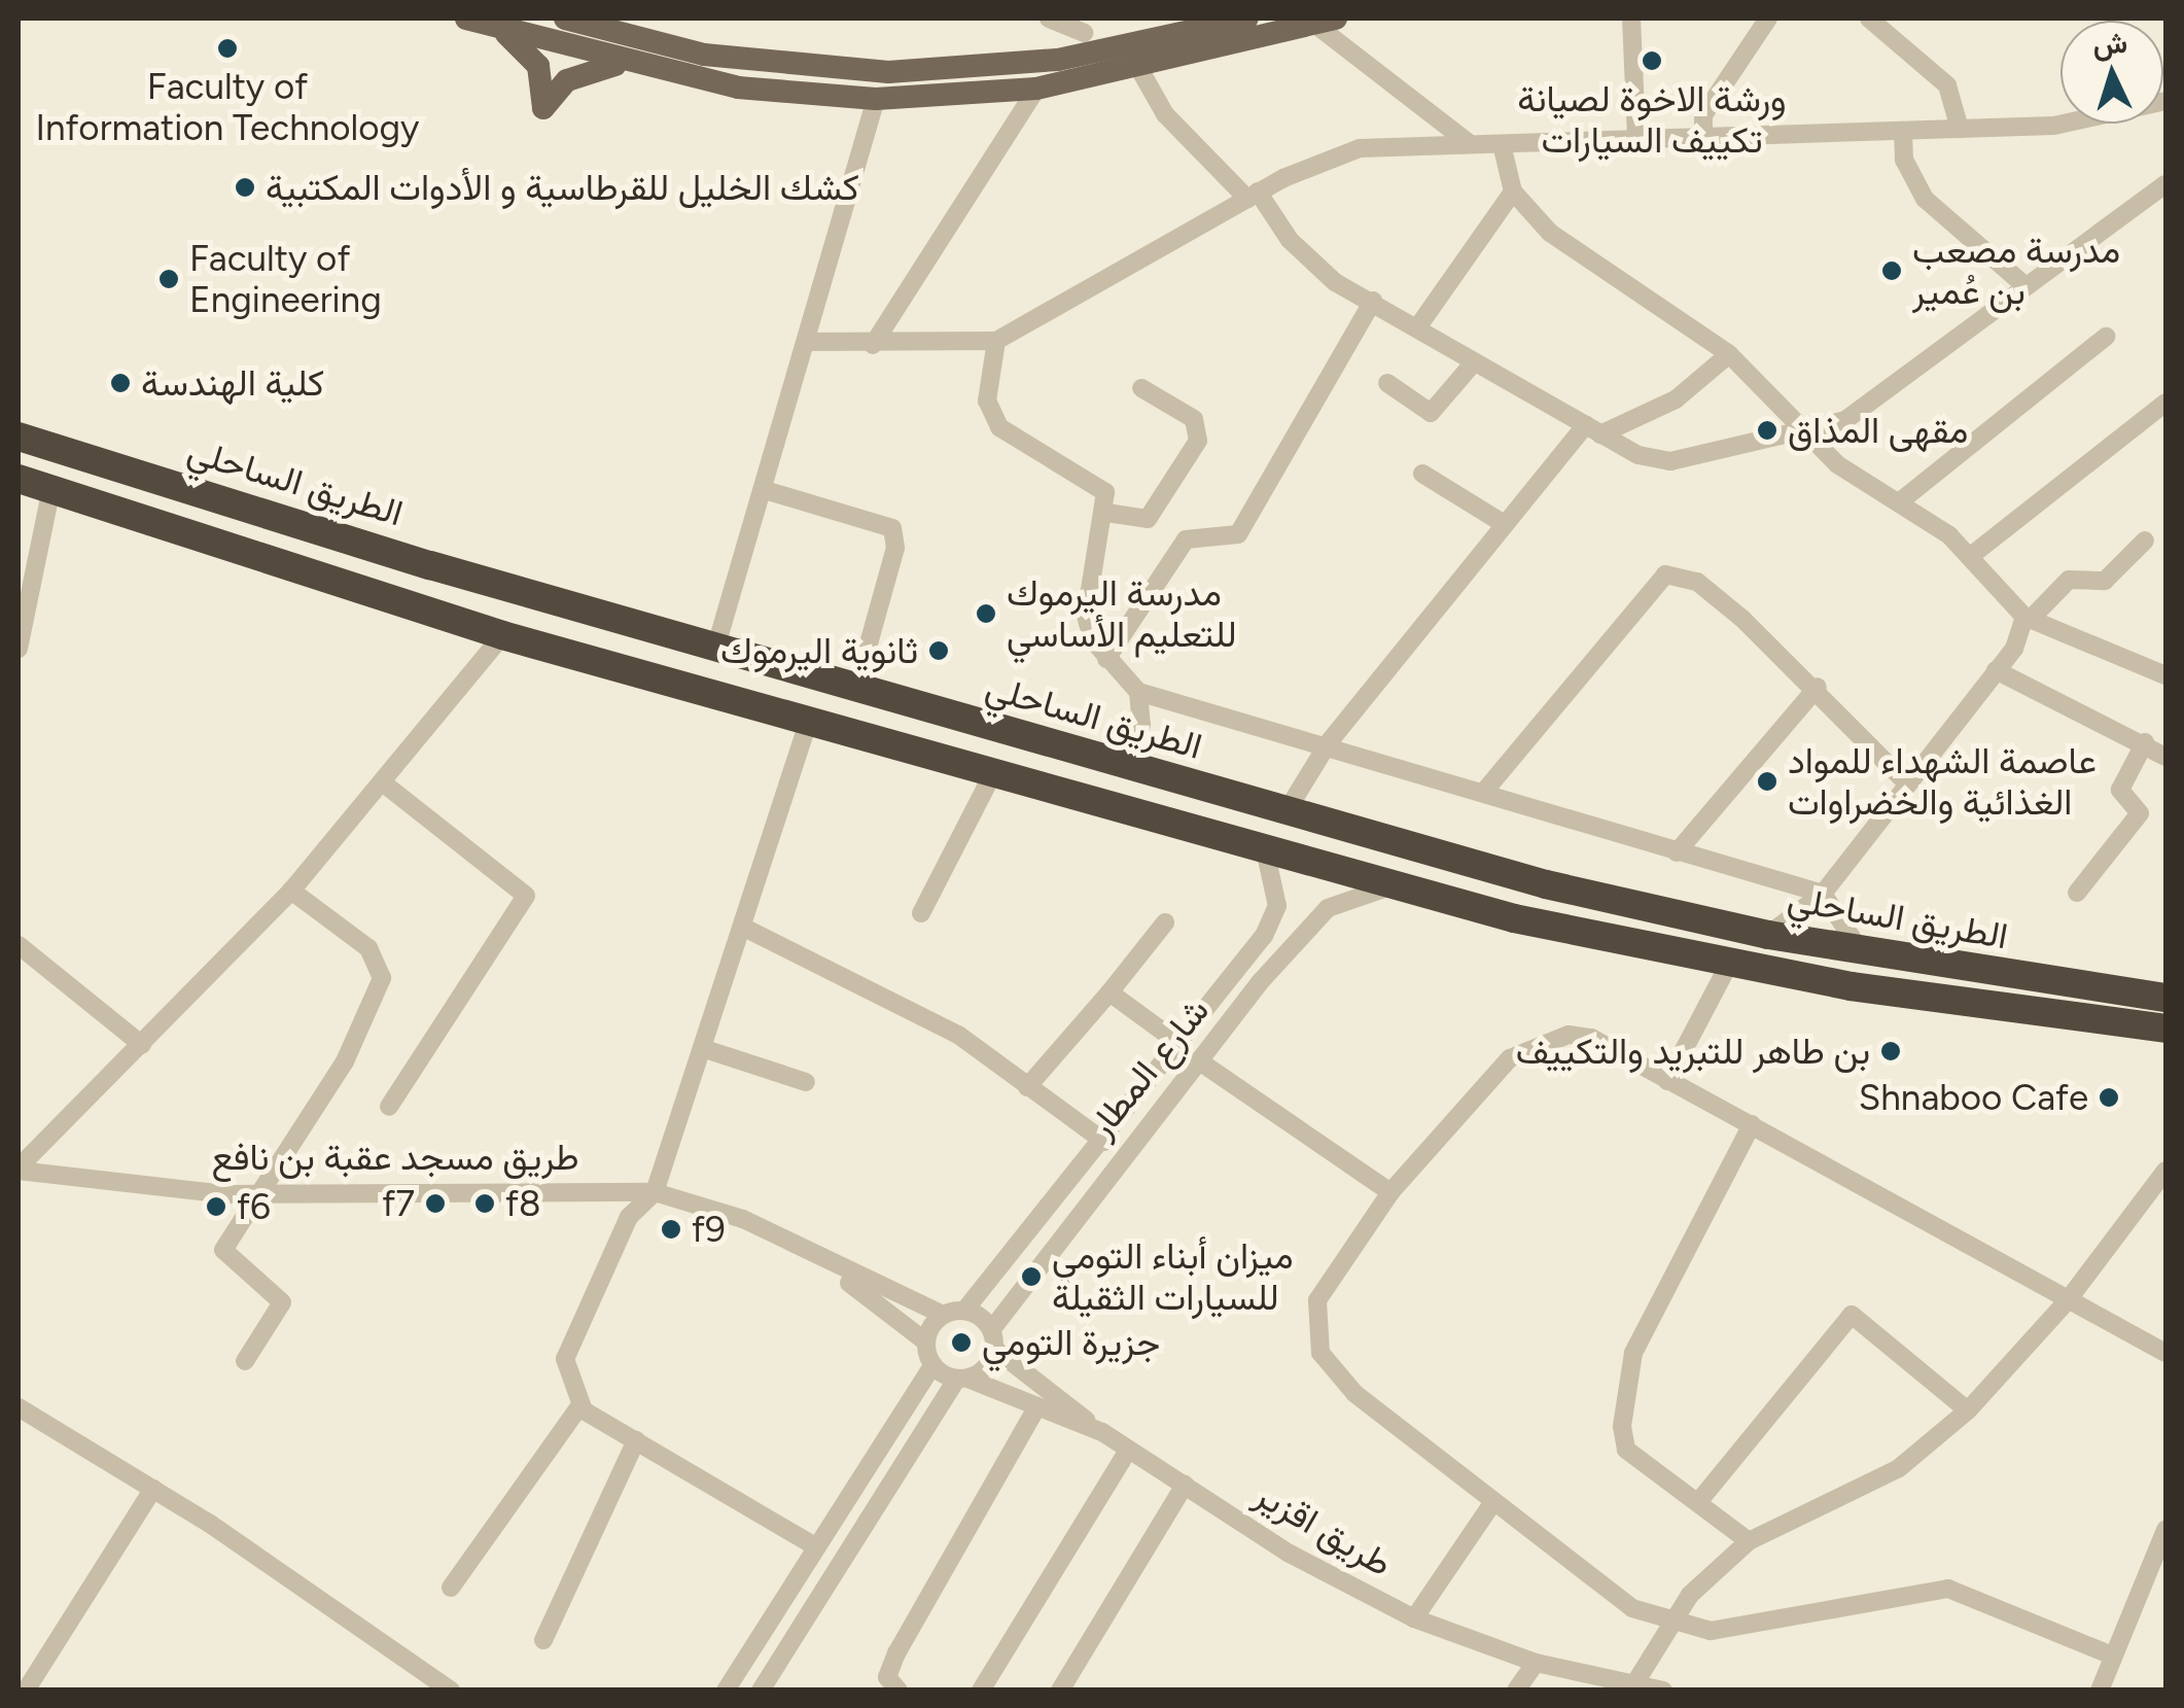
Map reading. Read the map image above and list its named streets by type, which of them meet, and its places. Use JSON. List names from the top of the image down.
{
  "streets": {
    "highway": ["الطريق الساحلي"],
    "street": ["شارع المطار", "طريق مسجد عقبة بن نافع", "طريق اقزير"]
  },
  "crossings": [
    ["الطريق الساحلي", "شارع المطار"],
    ["شارع المطار", "طريق مسجد عقبة بن نافع"],
    ["شارع المطار", "طريق اقزير"],
    ["طريق مسجد عقبة بن نافع", "طريق اقزير"]
  ],
  "places": [
    "Faculty of Information Technology",
    "ورشة الاخوة لصيانة تكييف السيارات",
    "كشك الخليل للقرطاسية و الأدوات المكتبية",
    "مدرسة مصعب بن عُمير",
    "Faculty of Engineering",
    "كلية الهندسة",
    "مقهى المذاق",
    "مدرسة اليرموك للتعليم الأساسي",
    "ثانوية اليرموك",
    "عاصمة الشهداء للمواد الغذائية والخضراوات",
    "بن طاهر للتبريد والتكييف",
    "Shnaboo Cafe",
    "f7",
    "f8",
    "f6",
    "f9",
    "ميزان أبناء التومي للسيارات الثقيلة",
    "جزيرة التومي"
  ],
  "north": "top"
}
